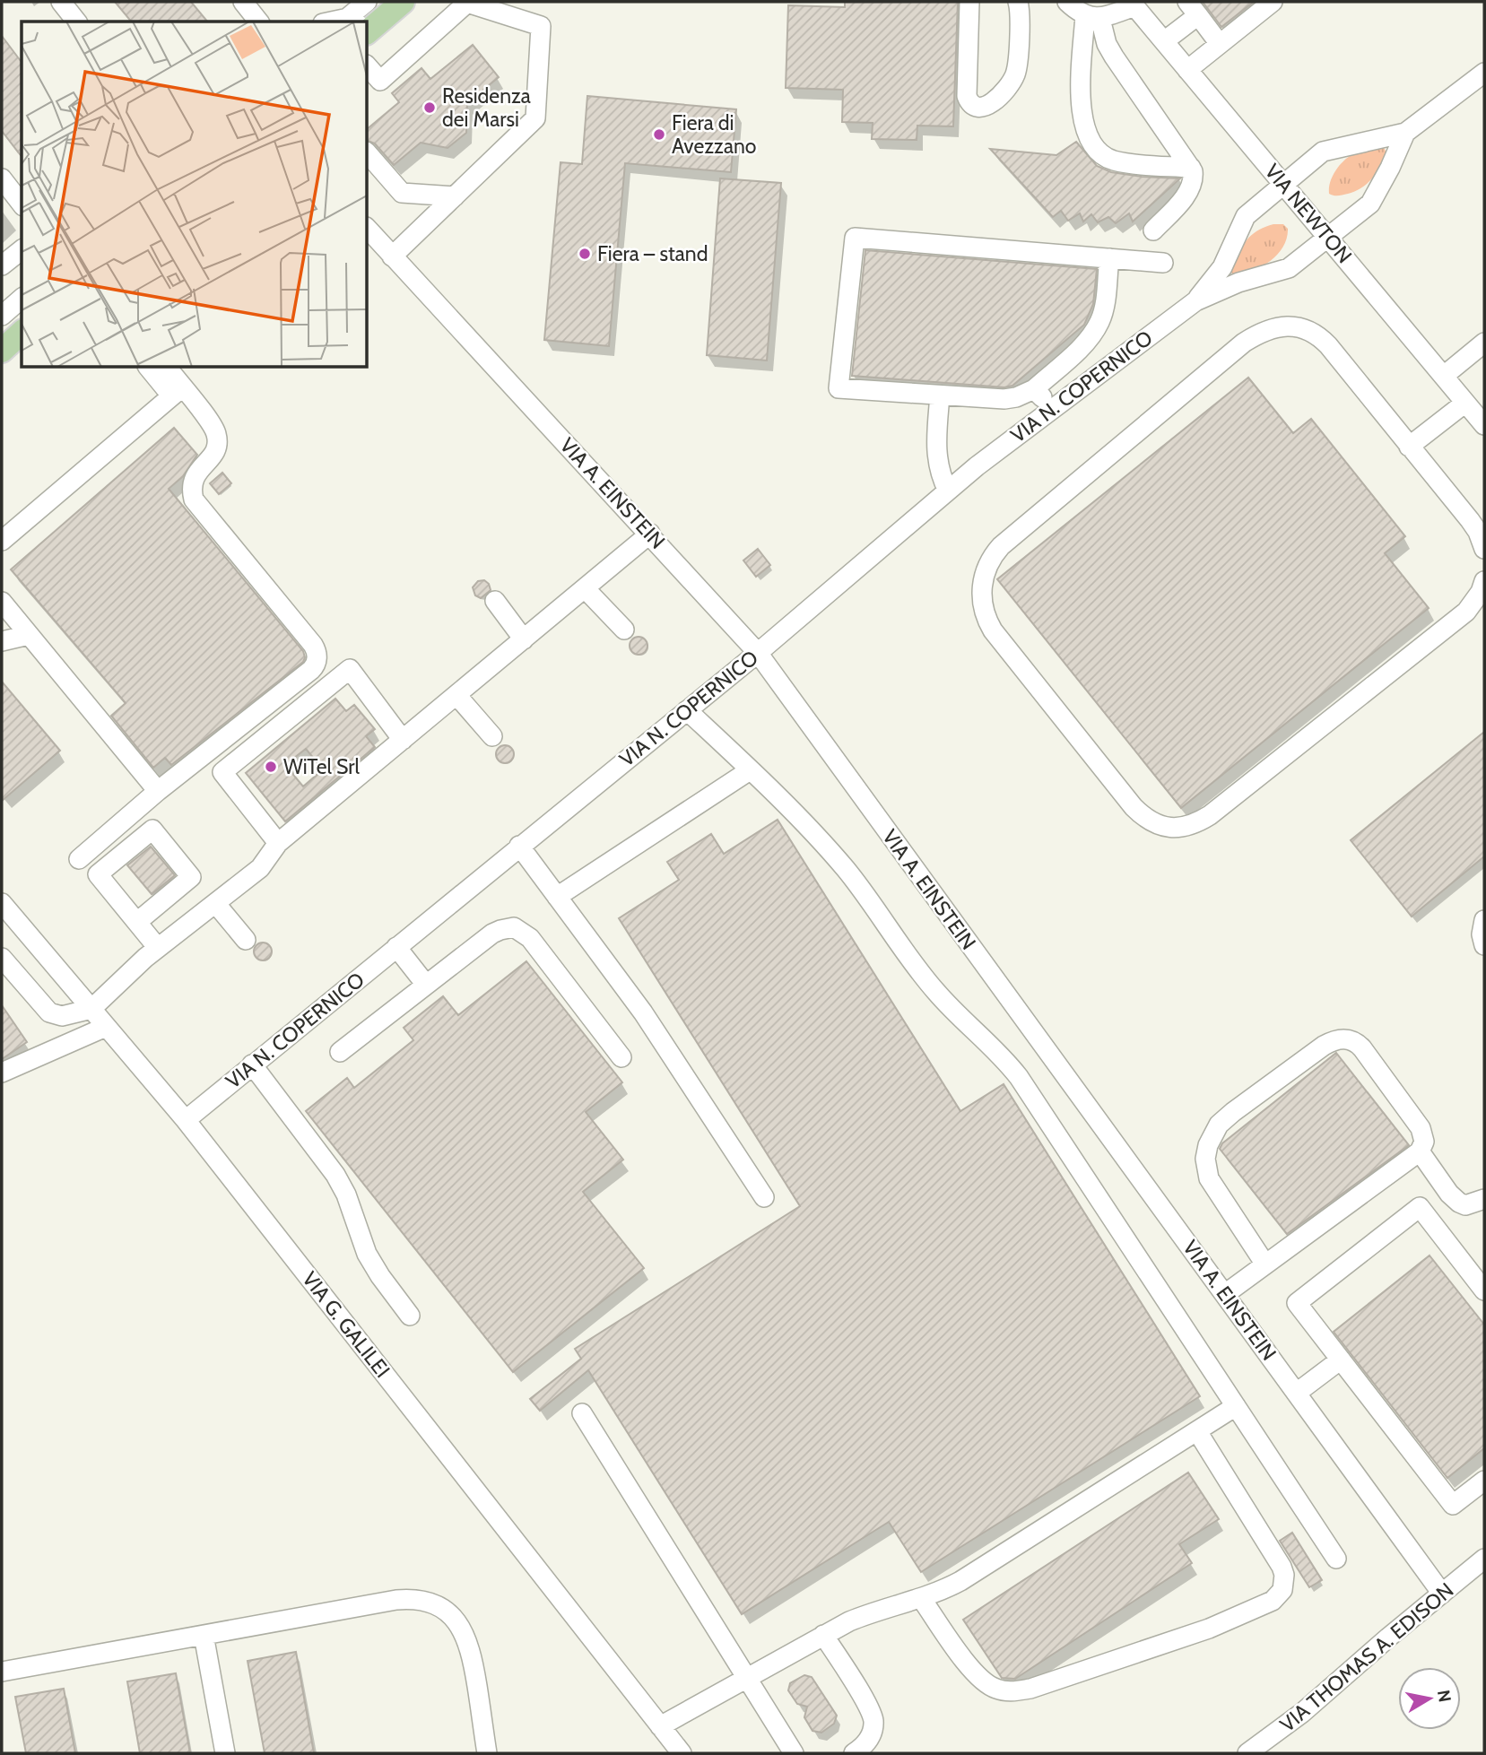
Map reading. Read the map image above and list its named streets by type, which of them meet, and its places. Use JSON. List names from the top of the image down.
{
  "streets": {
    "street": [
      "VIA NEWTON",
      "VIA N. COPERNICO",
      "VIA A. EINSTEIN",
      "VIA G. GALILEI",
      "VIA THOMAS A. EDISON"
    ]
  },
  "crossings": [
    ["VIA N. COPERNICO", "VIA A. EINSTEIN"],
    ["VIA N. COPERNICO", "VIA G. GALILEI"],
    ["VIA A. EINSTEIN", "VIA THOMAS A. EDISON"]
  ],
  "places": [
    "Residenza dei Marsi",
    "Fiera di Avezzano",
    "Fiera – stand",
    "WiTel Srl"
  ],
  "north": "right"
}
